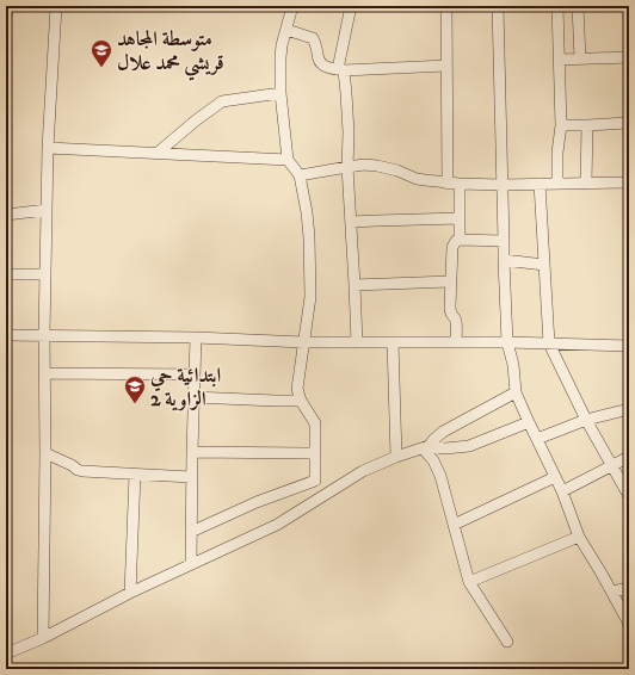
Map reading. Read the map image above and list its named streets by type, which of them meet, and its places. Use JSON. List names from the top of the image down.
{
  "places": {
    "school or university": ["متوسطة المجاهد قريشي محمد علال", "ابتدائية حي الزاوية 2"]
  }
}
